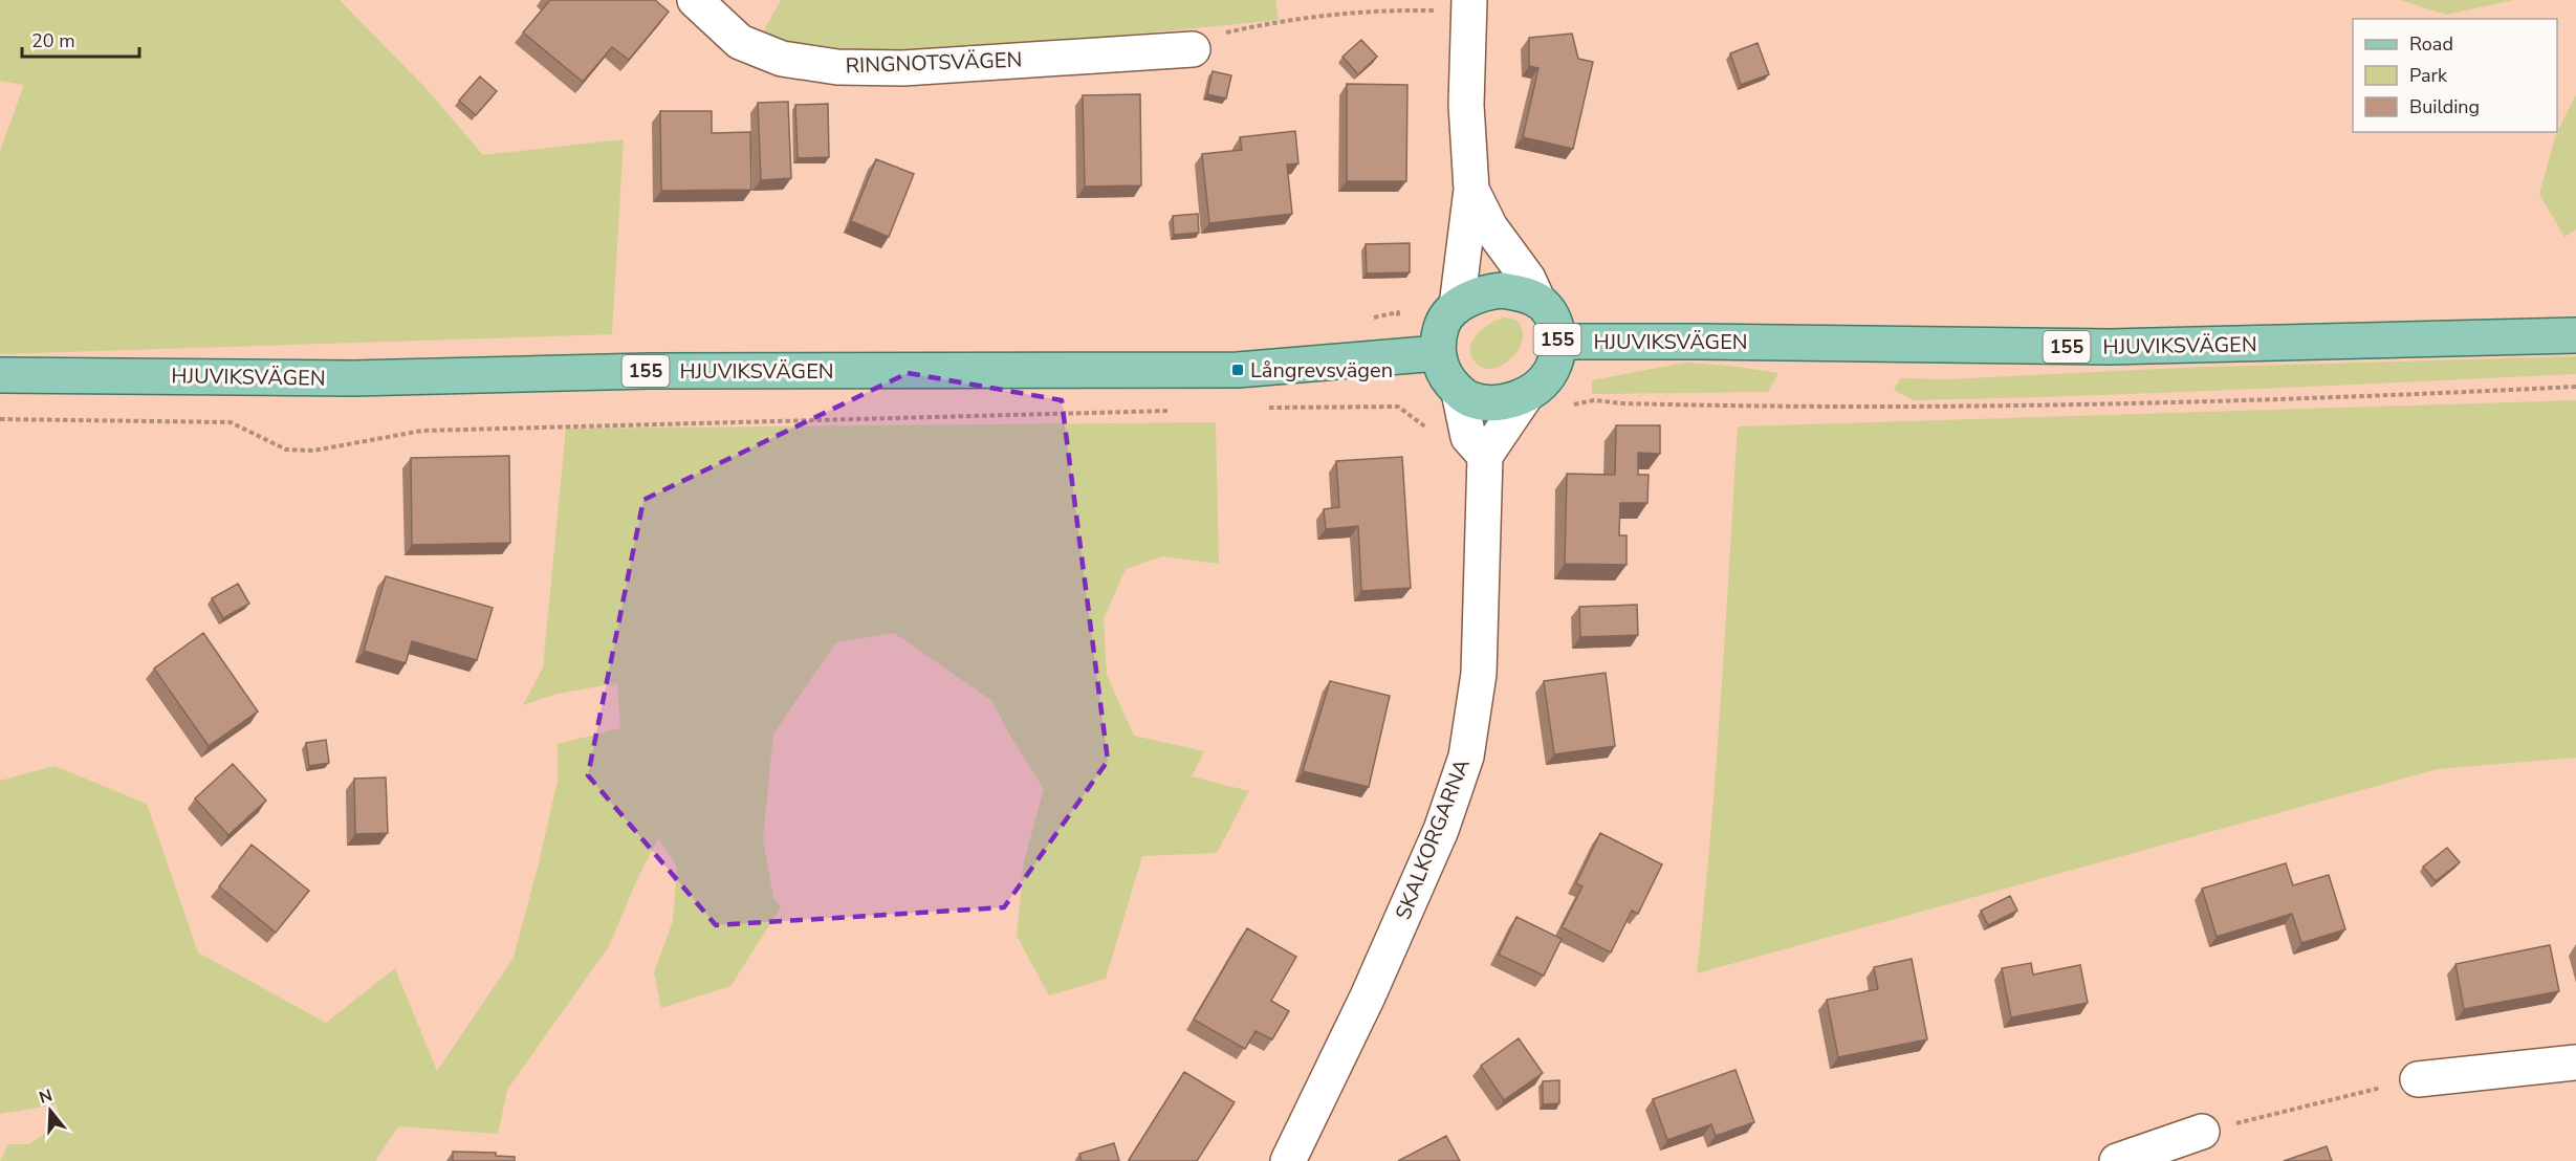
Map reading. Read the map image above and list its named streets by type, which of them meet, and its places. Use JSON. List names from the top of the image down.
{
  "streets": {
    "main road": ["155", "HJUVIKSVÄGEN"],
    "street": ["RINGNOTSVÄGEN", "SKALKORGARNA"]
  },
  "crossings": [
    ["155", "HJUVIKSVÄGEN"]
  ],
  "places": {
    "transit": ["Långrevsvägen"]
  },
  "legend": ["Road", "Park", "Building"],
  "scale_bar": "20 m",
  "north": "top"
}
